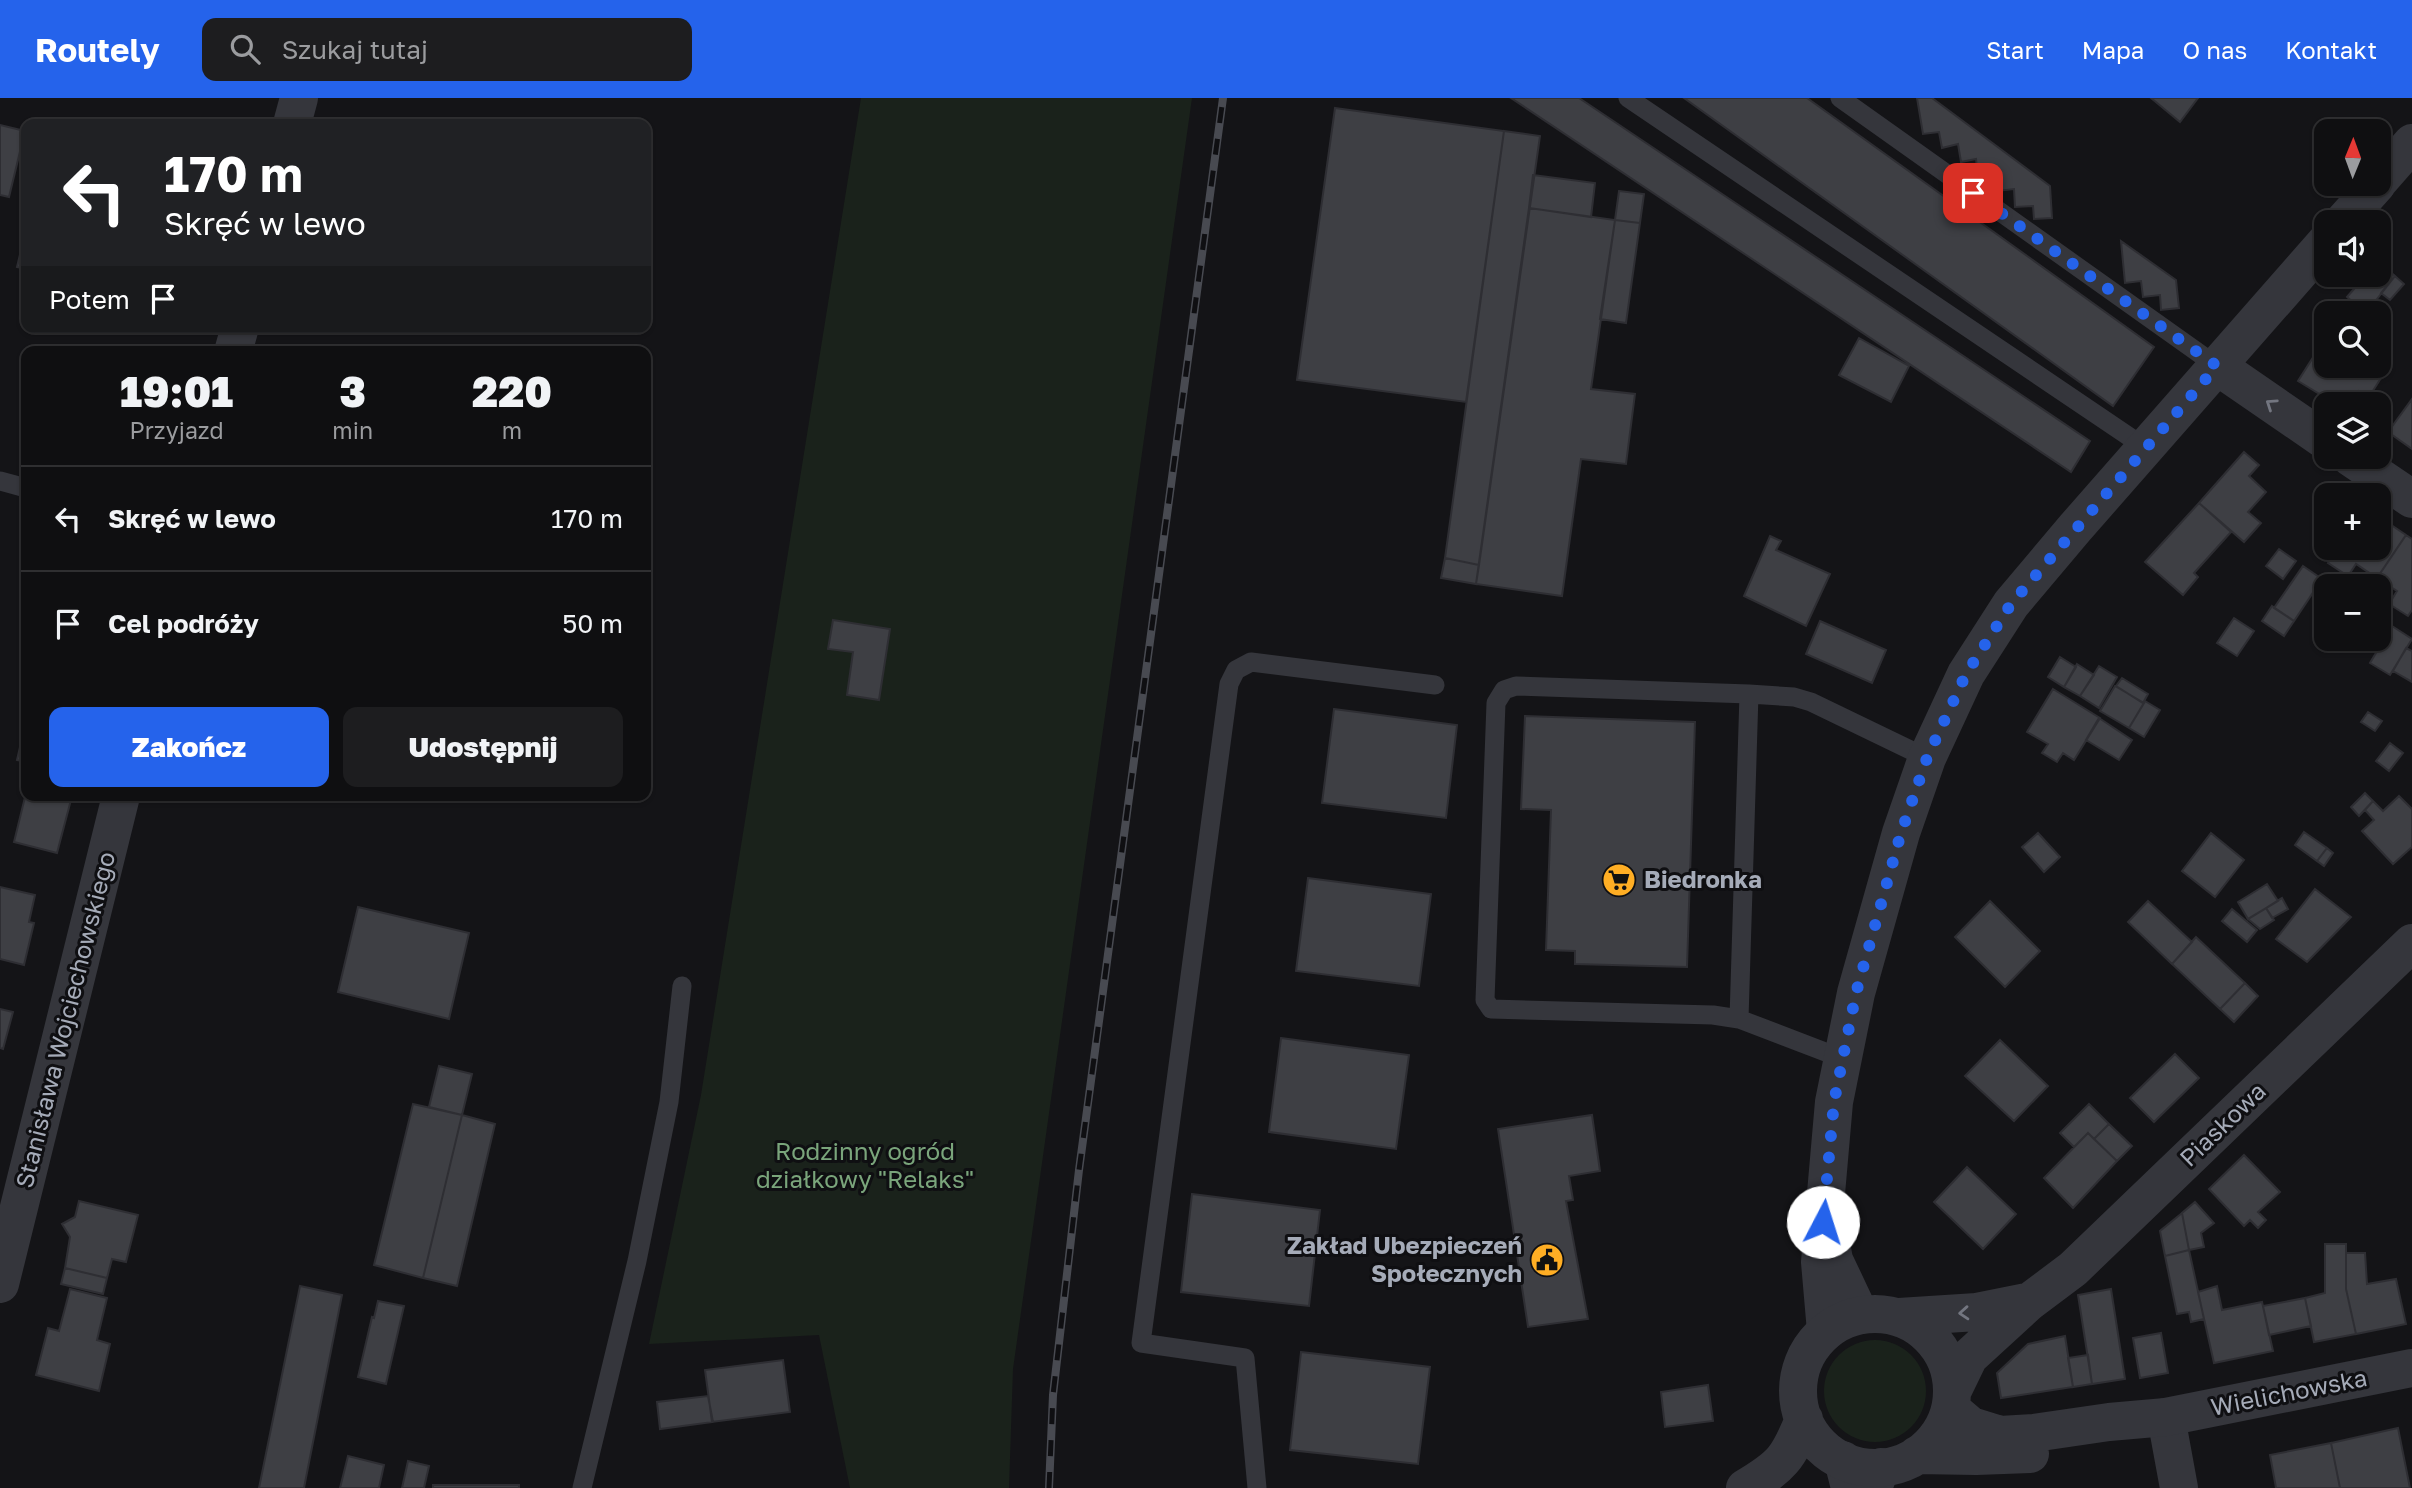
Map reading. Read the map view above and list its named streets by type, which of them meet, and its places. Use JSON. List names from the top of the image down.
{
  "streets": {
    "street": ["Stanisława Wojciechowskiego", "Piaskowa", "Wielichowska"]
  },
  "crossings": [
    ["Piaskowa", "Wielichowska"]
  ],
  "parks": ["Rodzinny ogród działkowy \"Relaks\""],
  "places": {
    "supermarket": ["Biedronka"],
    "public building": ["Zakład Ubezpieczeń Społecznych"]
  },
  "north": "top",
  "page": {
    "header": "Routely",
    "search": "Szukaj tutaj",
    "nav": [
      "Start",
      "Mapa",
      "O nas",
      "Kontakt"
    ],
    "map_buttons": ["+", "−"],
    "turn": ["170 m", "Skręć w lewo"],
    "then": "Potem",
    "eta": [
      "19:01",
      "Przyjazd",
      "3",
      "min",
      "220",
      "m"
    ],
    "list": [
      {
        "name": "Skręć w lewo",
        "value": "170 m"
      },
      {
        "name": "Cel podróży",
        "value": "50 m"
      }
    ],
    "buttons": ["Zakończ", "Udostępnij"]
  }
}
